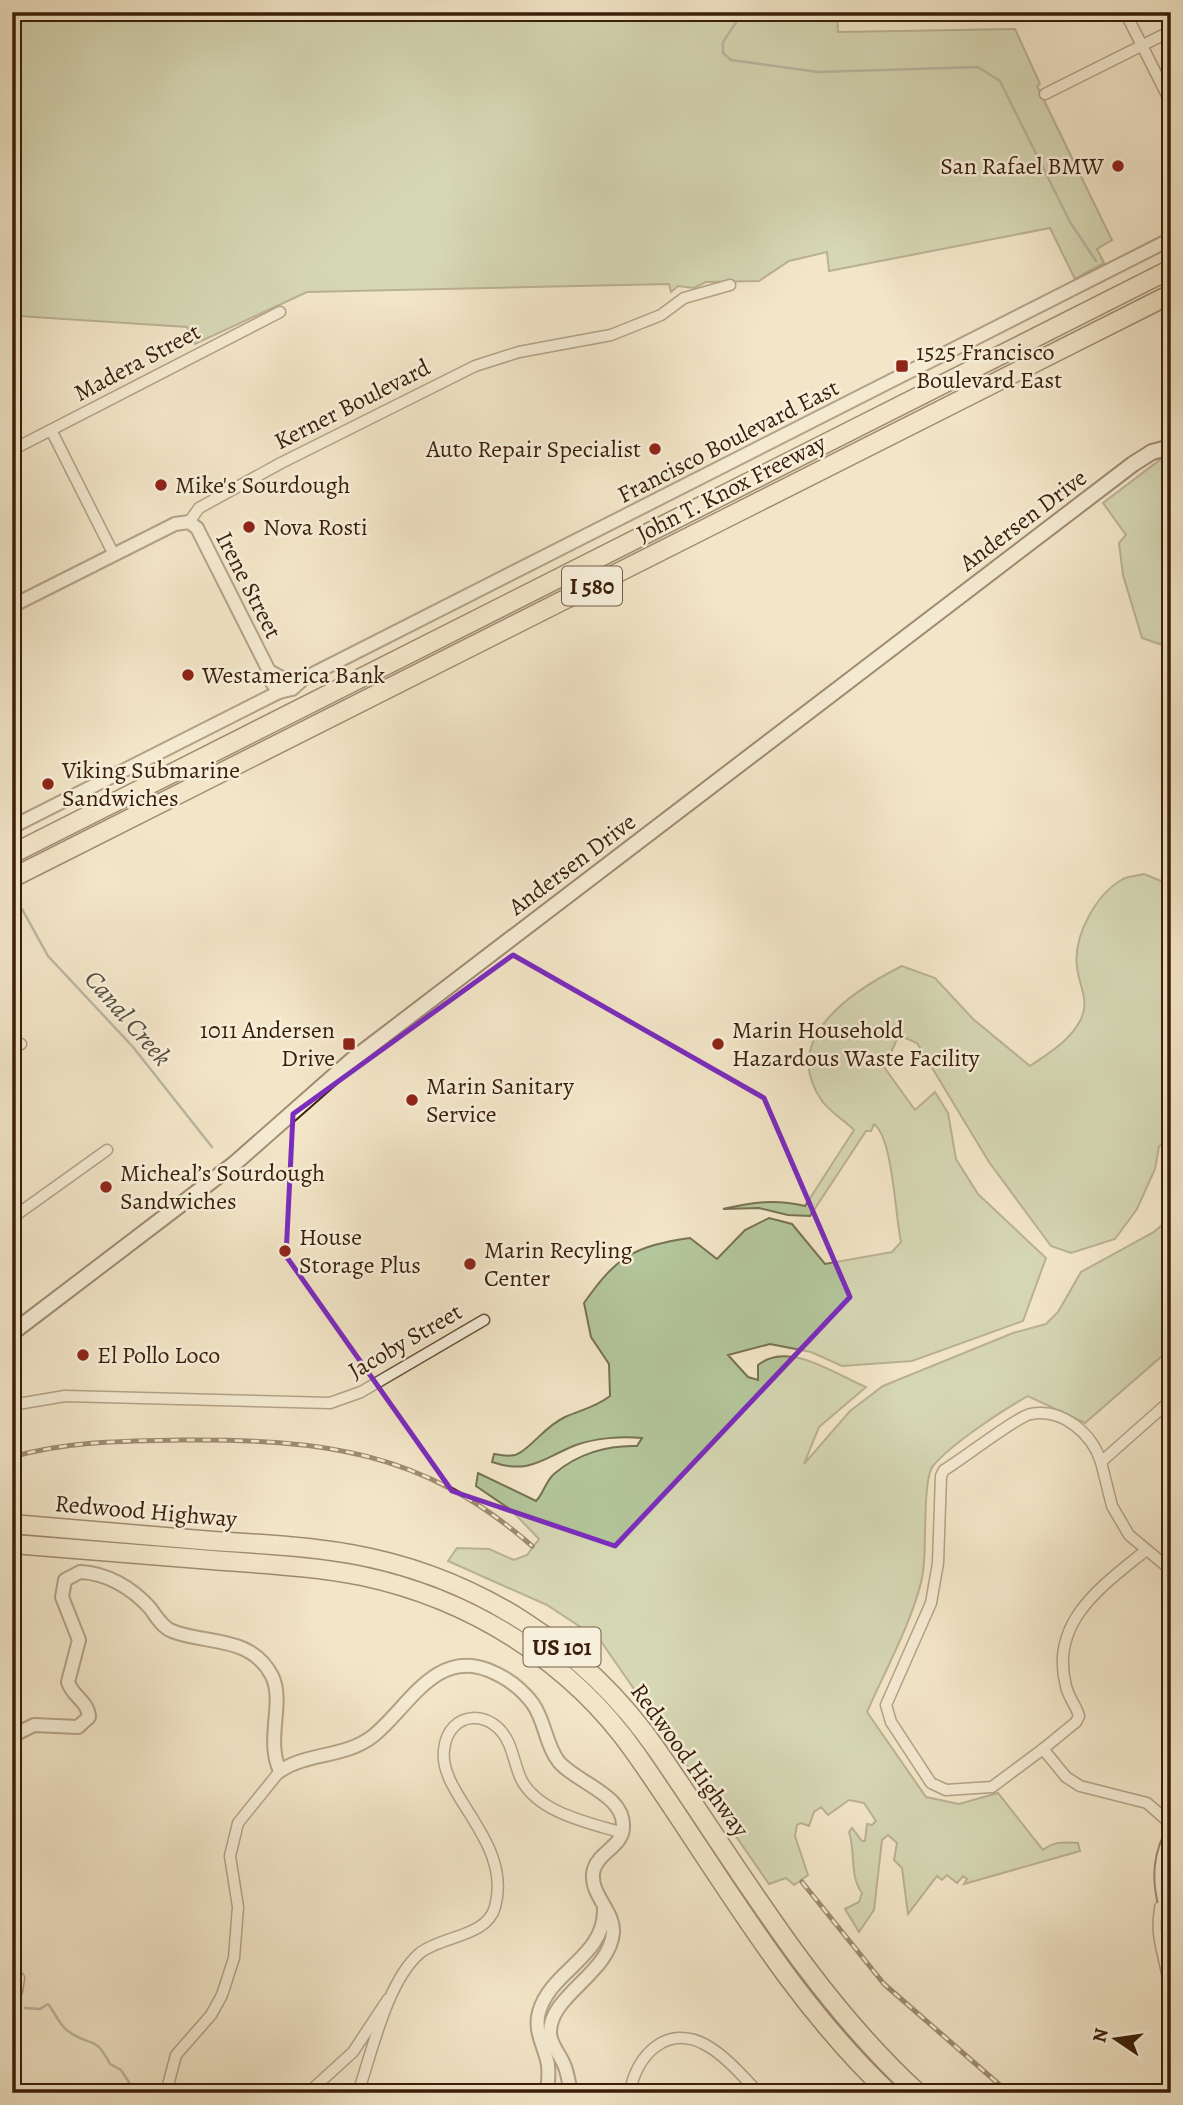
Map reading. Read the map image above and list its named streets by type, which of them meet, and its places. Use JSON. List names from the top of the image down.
{
  "streets": {
    "highway": [
      "John T. Knox Freeway",
      "I 580",
      "Redwood Highway",
      "US 101"
    ],
    "main road": ["Andersen Drive"],
    "street": [
      "Madera Street",
      "Kerner Boulevard",
      "Francisco Boulevard East",
      "Irene Street",
      "Jacoby Street"
    ]
  },
  "crossings": [
    ["Kerner Boulevard", "Irene Street"],
    ["Francisco Boulevard East", "Irene Street"]
  ],
  "water": ["Canal Creek"],
  "places": {
    "other": [
      "San Rafael BMW",
      "Auto Repair Specialist",
      "Mike's Sourdough",
      "Nova Rosti",
      "Westamerica Bank",
      "Viking Submarine Sandwiches",
      "Marin Household Hazardous Waste Facility",
      "Marin Sanitary Service",
      "Micheal’s Sourdough Sandwiches",
      "House Storage Plus",
      "Marin Recyling Center",
      "El Pollo Loco"
    ],
    "transit": ["1525 Francisco Boulevard East", "1011 Andersen Drive"]
  },
  "north": "left"
}
